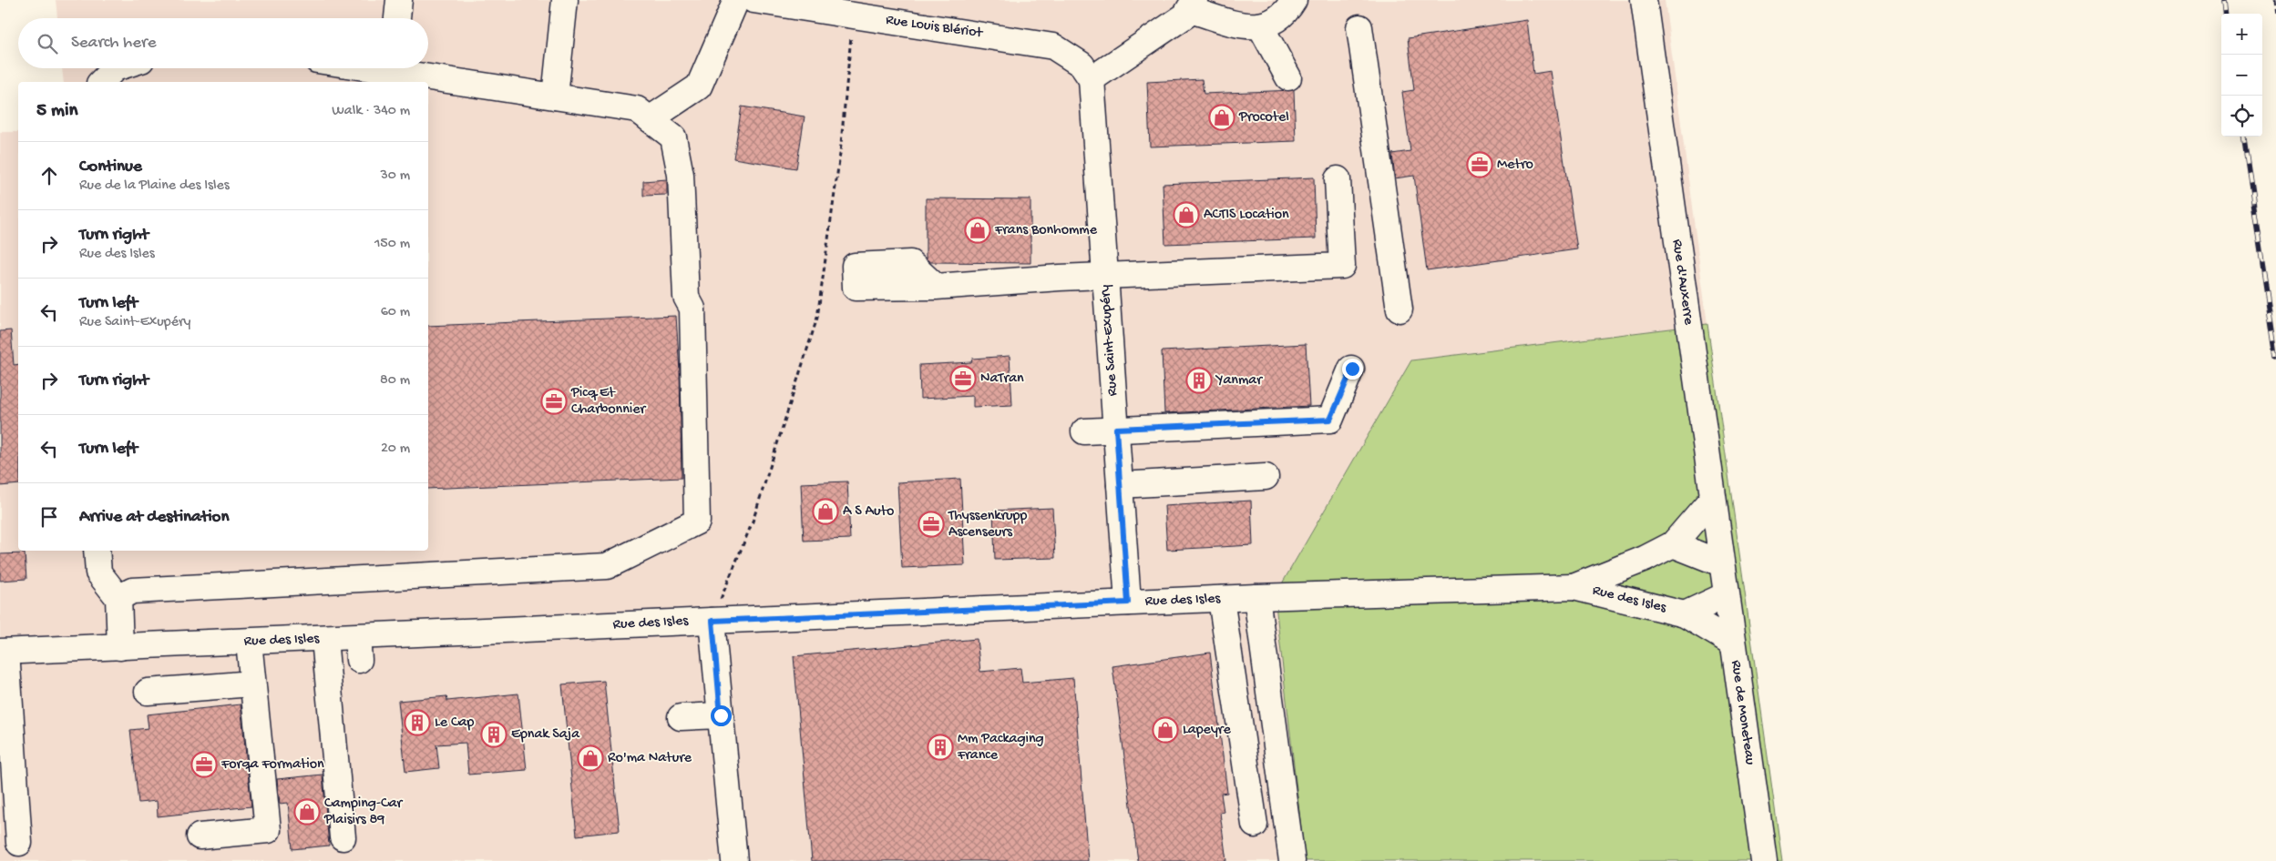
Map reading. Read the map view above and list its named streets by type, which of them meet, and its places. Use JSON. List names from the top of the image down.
{
  "streets": {
    "street": [
      "Rue Louis Blériot",
      "Rue d'Auxerre",
      "Rue Saint-Exupéry",
      "Rue des Isles",
      "Rue de Moneteau"
    ]
  },
  "crossings": [
    ["Rue Louis Blériot", "Rue Saint-Exupéry"],
    ["Rue d'Auxerre", "Rue des Isles"],
    ["Rue d'Auxerre", "Rue de Moneteau"],
    ["Rue Saint-Exupéry", "Rue des Isles"],
    ["Rue des Isles", "Rue de Moneteau"]
  ],
  "places": {
    "shop": [
      "Procotel",
      "ACTIS Location",
      "Frans Bonhomme",
      "A S Auto",
      "Lapeyre",
      "Ro'ma Nature",
      "Camping-Car Plaisirs 89"
    ],
    "office": [
      "Metro",
      "NaTran",
      "Picq Et Charbonnier",
      "Thyssenkrupp Ascenseurs",
      "Forqa Formation"
    ],
    "building": [
      "Yanmar",
      "Le Cap",
      "Epnak Saja",
      "Mm Packaging France"
    ]
  },
  "page": {
    "map_buttons": ["+", "−"],
    "search": "Search here",
    "heading": ["5 min", "Walk · 340 m"],
    "list": [
      ["Continue", "Rue de la Plaine des Isles", "30 m"],
      ["Turn right", "Rue des Isles", "150 m"],
      ["Turn left", "Rue Saint-Exupéry", "60 m"],
      ["Turn right", "80 m"],
      ["Turn left", "20 m"],
      "Arrive at destination"
    ]
  }
}
